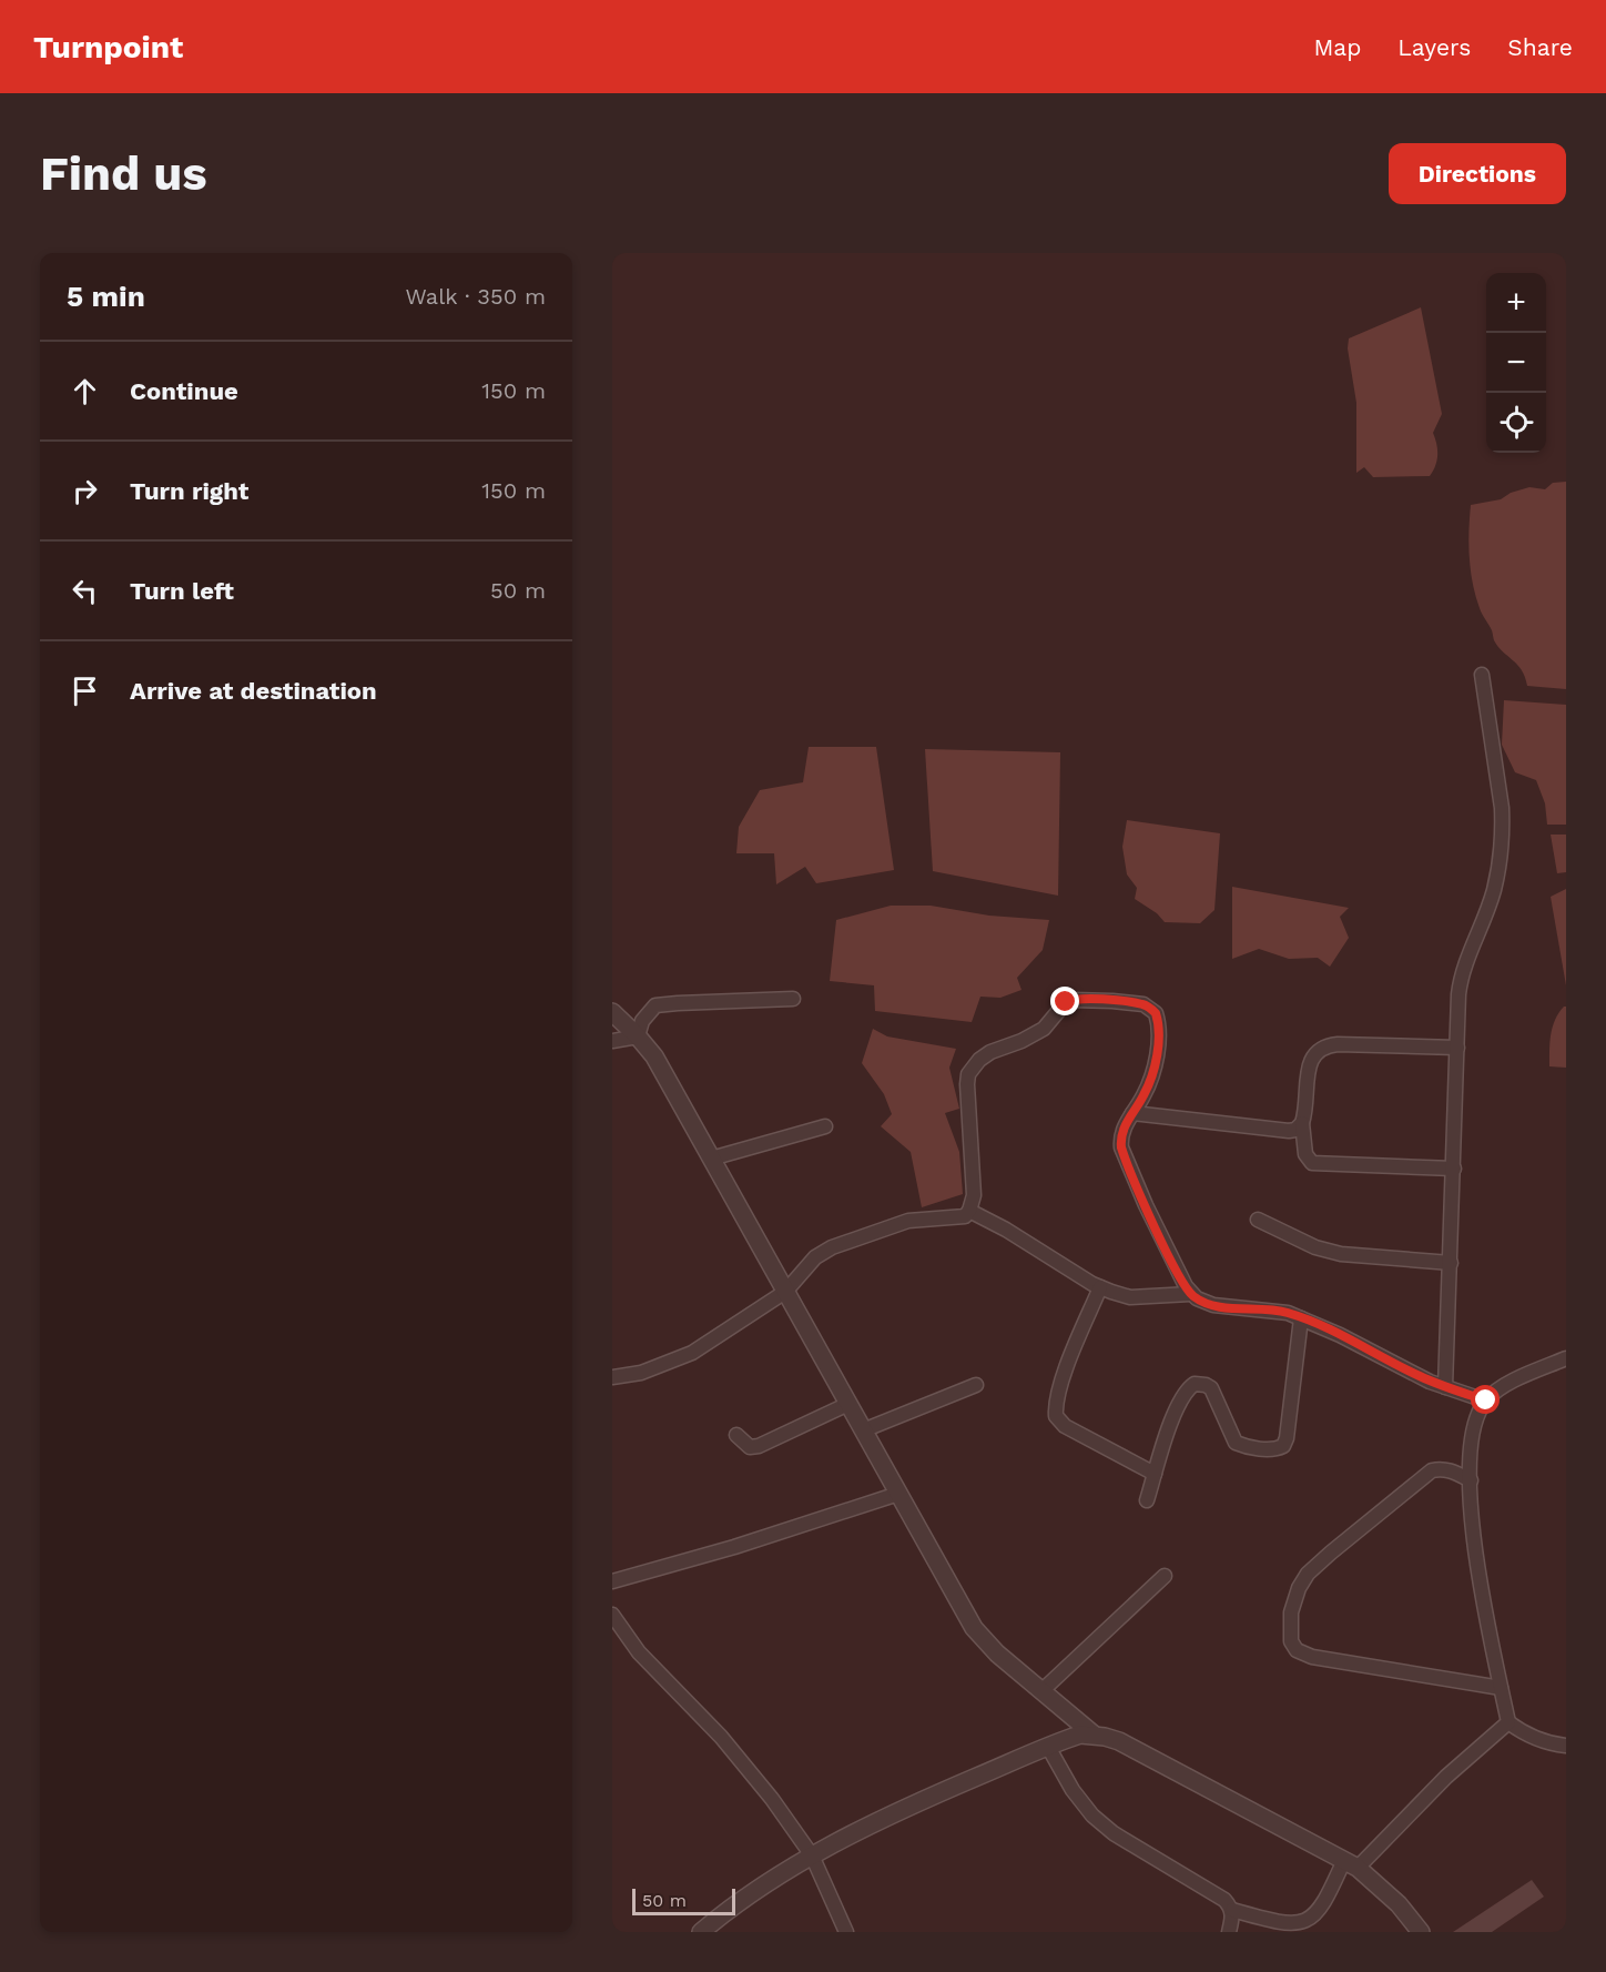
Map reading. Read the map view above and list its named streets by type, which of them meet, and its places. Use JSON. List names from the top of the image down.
{
  "scale_bar": "50 m",
  "page": {
    "header": "Turnpoint",
    "nav": ["Map", "Layers", "Share"],
    "buttons": "Directions",
    "title": "Find us",
    "heading": ["5 min", "Walk · 350 m"],
    "map_buttons": ["+", "−"],
    "list": [
      ["Continue", "150 m"],
      ["Turn right", "150 m"],
      ["Turn left", "50 m"],
      "Arrive at destination"
    ],
    "scale": "50 m"
  }
}
